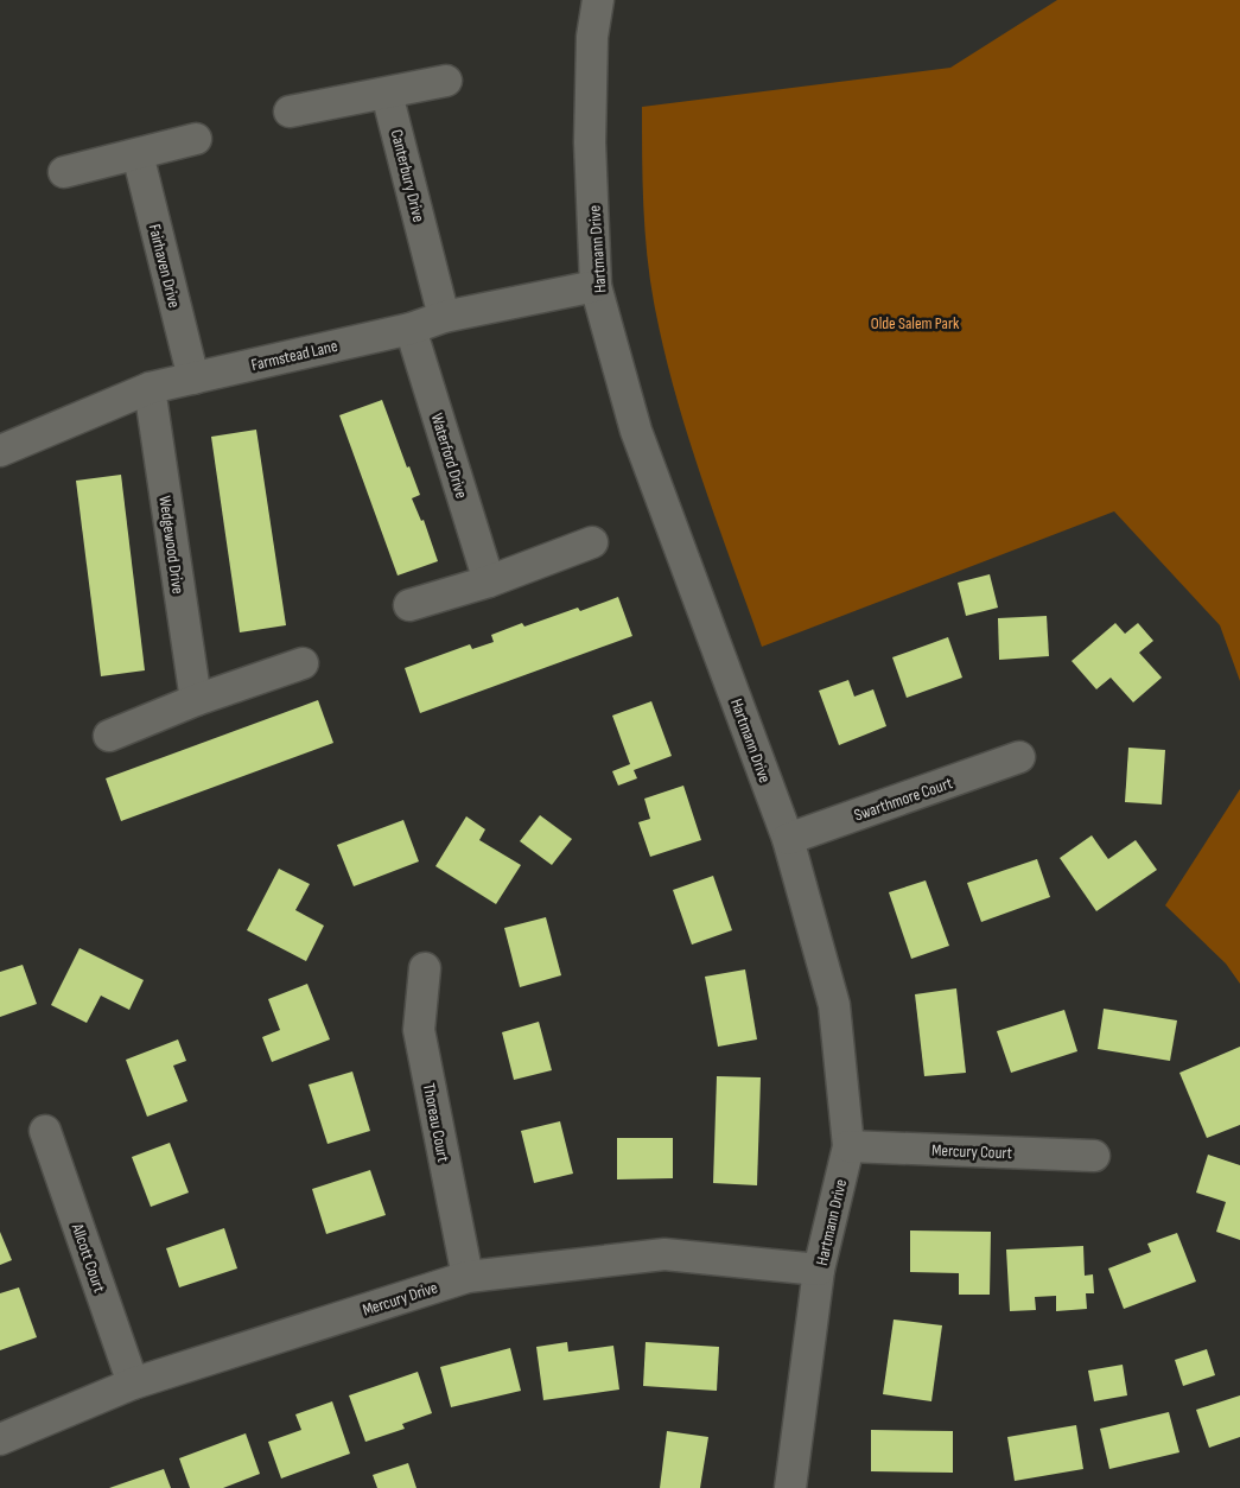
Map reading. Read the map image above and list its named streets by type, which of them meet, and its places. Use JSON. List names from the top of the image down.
{
  "streets": {
    "street": [
      "Canterbury Drive",
      "Hartmann Drive",
      "Fairhaven Drive",
      "Farmstead Lane",
      "Waterford Drive",
      "Wedgewood Drive",
      "Swarthmore Court",
      "Thoreau Court",
      "Mercury Court",
      "Allcott Court",
      "Mercury Drive"
    ]
  },
  "crossings": [
    ["Canterbury Drive", "Farmstead Lane"],
    ["Hartmann Drive", "Farmstead Lane"],
    ["Hartmann Drive", "Swarthmore Court"],
    ["Hartmann Drive", "Mercury Court"],
    ["Hartmann Drive", "Mercury Drive"],
    ["Fairhaven Drive", "Farmstead Lane"],
    ["Farmstead Lane", "Waterford Drive"],
    ["Farmstead Lane", "Wedgewood Drive"],
    ["Thoreau Court", "Mercury Drive"],
    ["Allcott Court", "Mercury Drive"]
  ],
  "parks": ["Olde Salem Park"]
}
